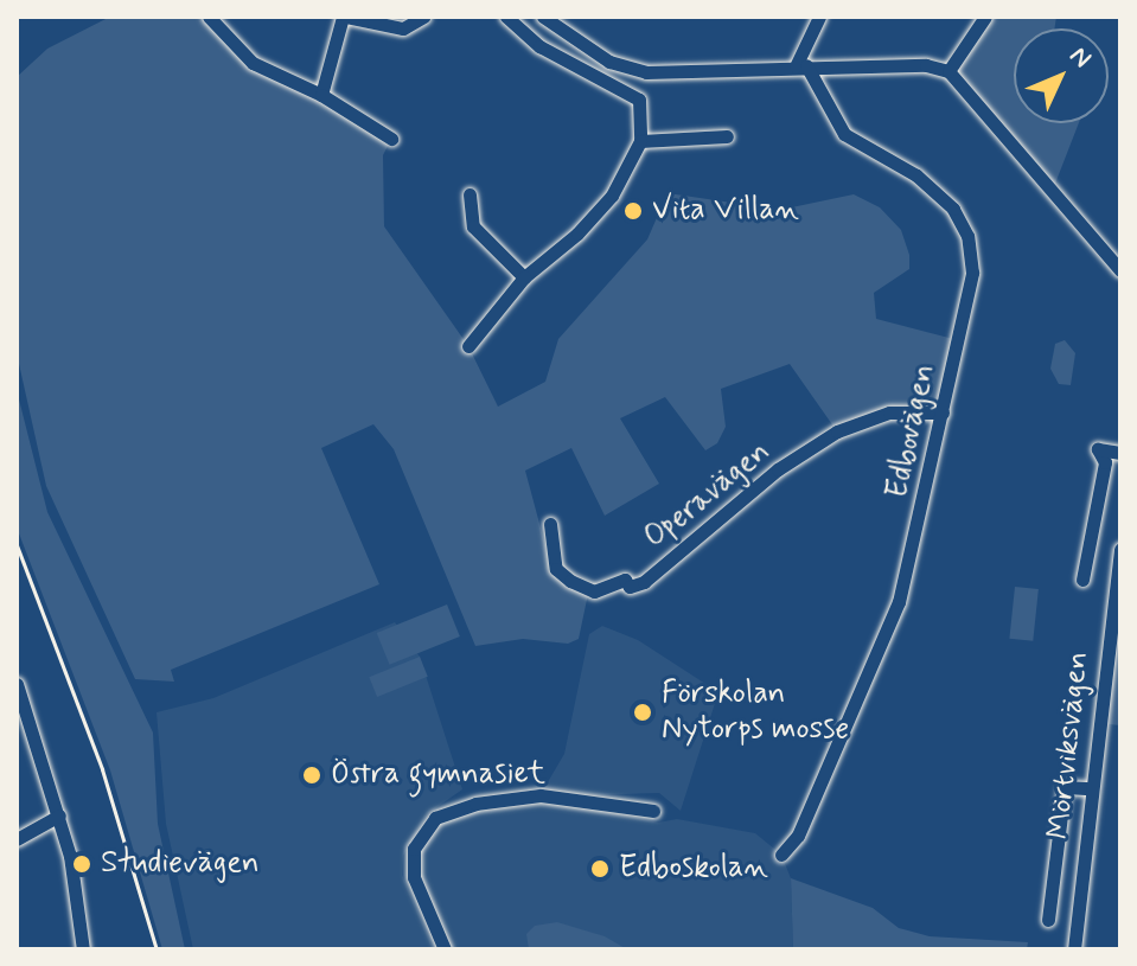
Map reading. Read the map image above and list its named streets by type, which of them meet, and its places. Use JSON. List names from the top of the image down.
{
  "streets": {
    "street": ["Edbovägen", "Operavägen", "Mörtviksvägen"]
  },
  "crossings": [
    ["Edbovägen", "Operavägen"]
  ],
  "places": [
    "Vita Villan",
    "Förskolan Nytorps mosse",
    "Östra gymnasiet",
    "Studievägen",
    "Edboskolan"
  ],
  "north": "top right"
}
